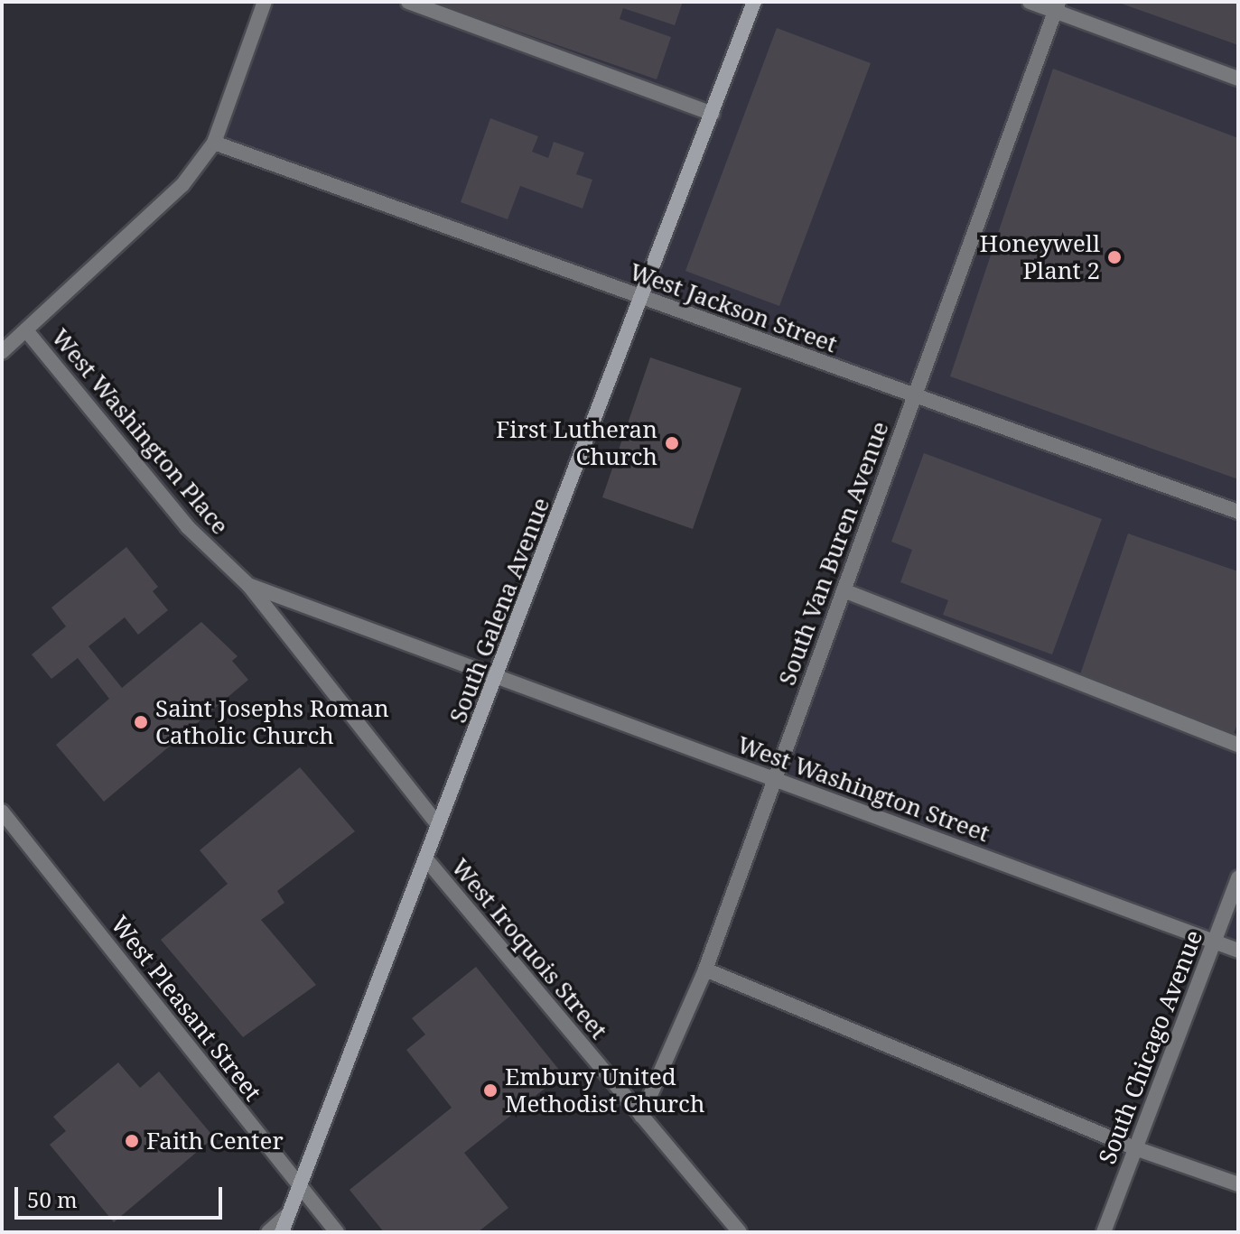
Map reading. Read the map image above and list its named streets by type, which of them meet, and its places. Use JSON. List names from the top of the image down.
{
  "streets": {
    "main road": ["South Galena Avenue"],
    "street": [
      "West Jackson Street",
      "West Washington Place",
      "South Van Buren Avenue",
      "West Washington Street",
      "West Iroquois Street",
      "West Pleasant Street",
      "South Chicago Avenue"
    ]
  },
  "crossings": [
    ["West Jackson Street", "South Van Buren Avenue"],
    ["West Jackson Street", "South Galena Avenue"],
    ["West Washington Place", "South Galena Avenue"],
    ["West Washington Place", "West Washington Street"],
    ["South Van Buren Avenue", "West Washington Street"],
    ["South Van Buren Avenue", "West Iroquois Street"],
    ["South Galena Avenue", "West Washington Street"],
    ["South Galena Avenue", "West Iroquois Street"],
    ["South Galena Avenue", "West Pleasant Street"],
    ["West Washington Street", "South Chicago Avenue"]
  ],
  "places": [
    "Honeywell Plant 2",
    "First Lutheran Church",
    "Saint Josephs Roman Catholic Church",
    "Embury United Methodist Church",
    "Faith Center"
  ],
  "scale_bar": "50 m"
}
